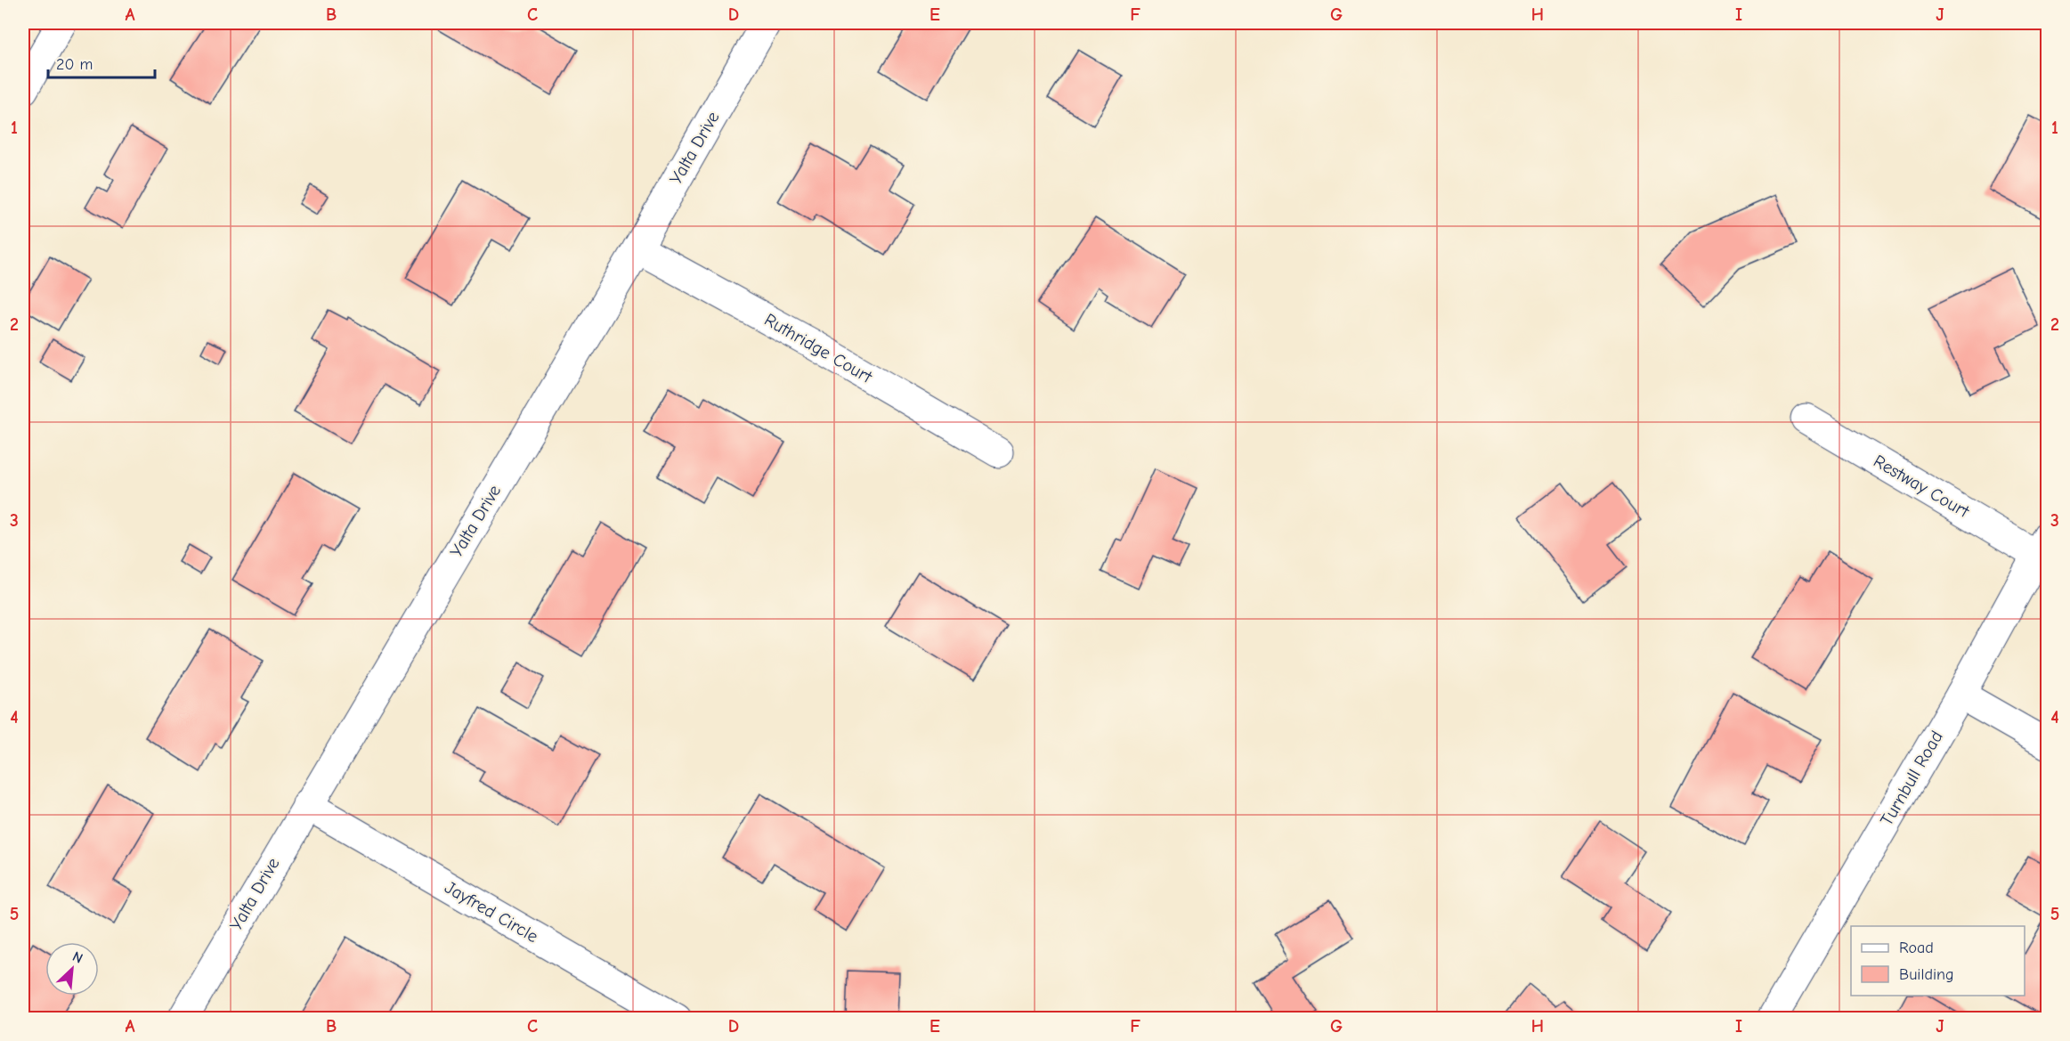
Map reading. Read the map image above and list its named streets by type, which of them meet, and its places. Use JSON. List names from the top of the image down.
{
  "streets": {
    "street": [
      "Yalta Drive",
      "Ruthridge Court",
      "Restway Court",
      "Turnbull Road",
      "Jayfred Circle"
    ]
  },
  "crossings": [
    ["Yalta Drive", "Ruthridge Court"],
    ["Yalta Drive", "Jayfred Circle"],
    ["Restway Court", "Turnbull Road"]
  ],
  "legend": ["Road", "Building"],
  "scale_bar": "20 m",
  "north": "top right",
  "grid": {
    "columns": [
      "A",
      "B",
      "C",
      "D",
      "E",
      "F",
      "G",
      "H",
      "I",
      "J"
    ],
    "rows": [
      "1",
      "2",
      "3",
      "4",
      "5"
    ]
  }
}
